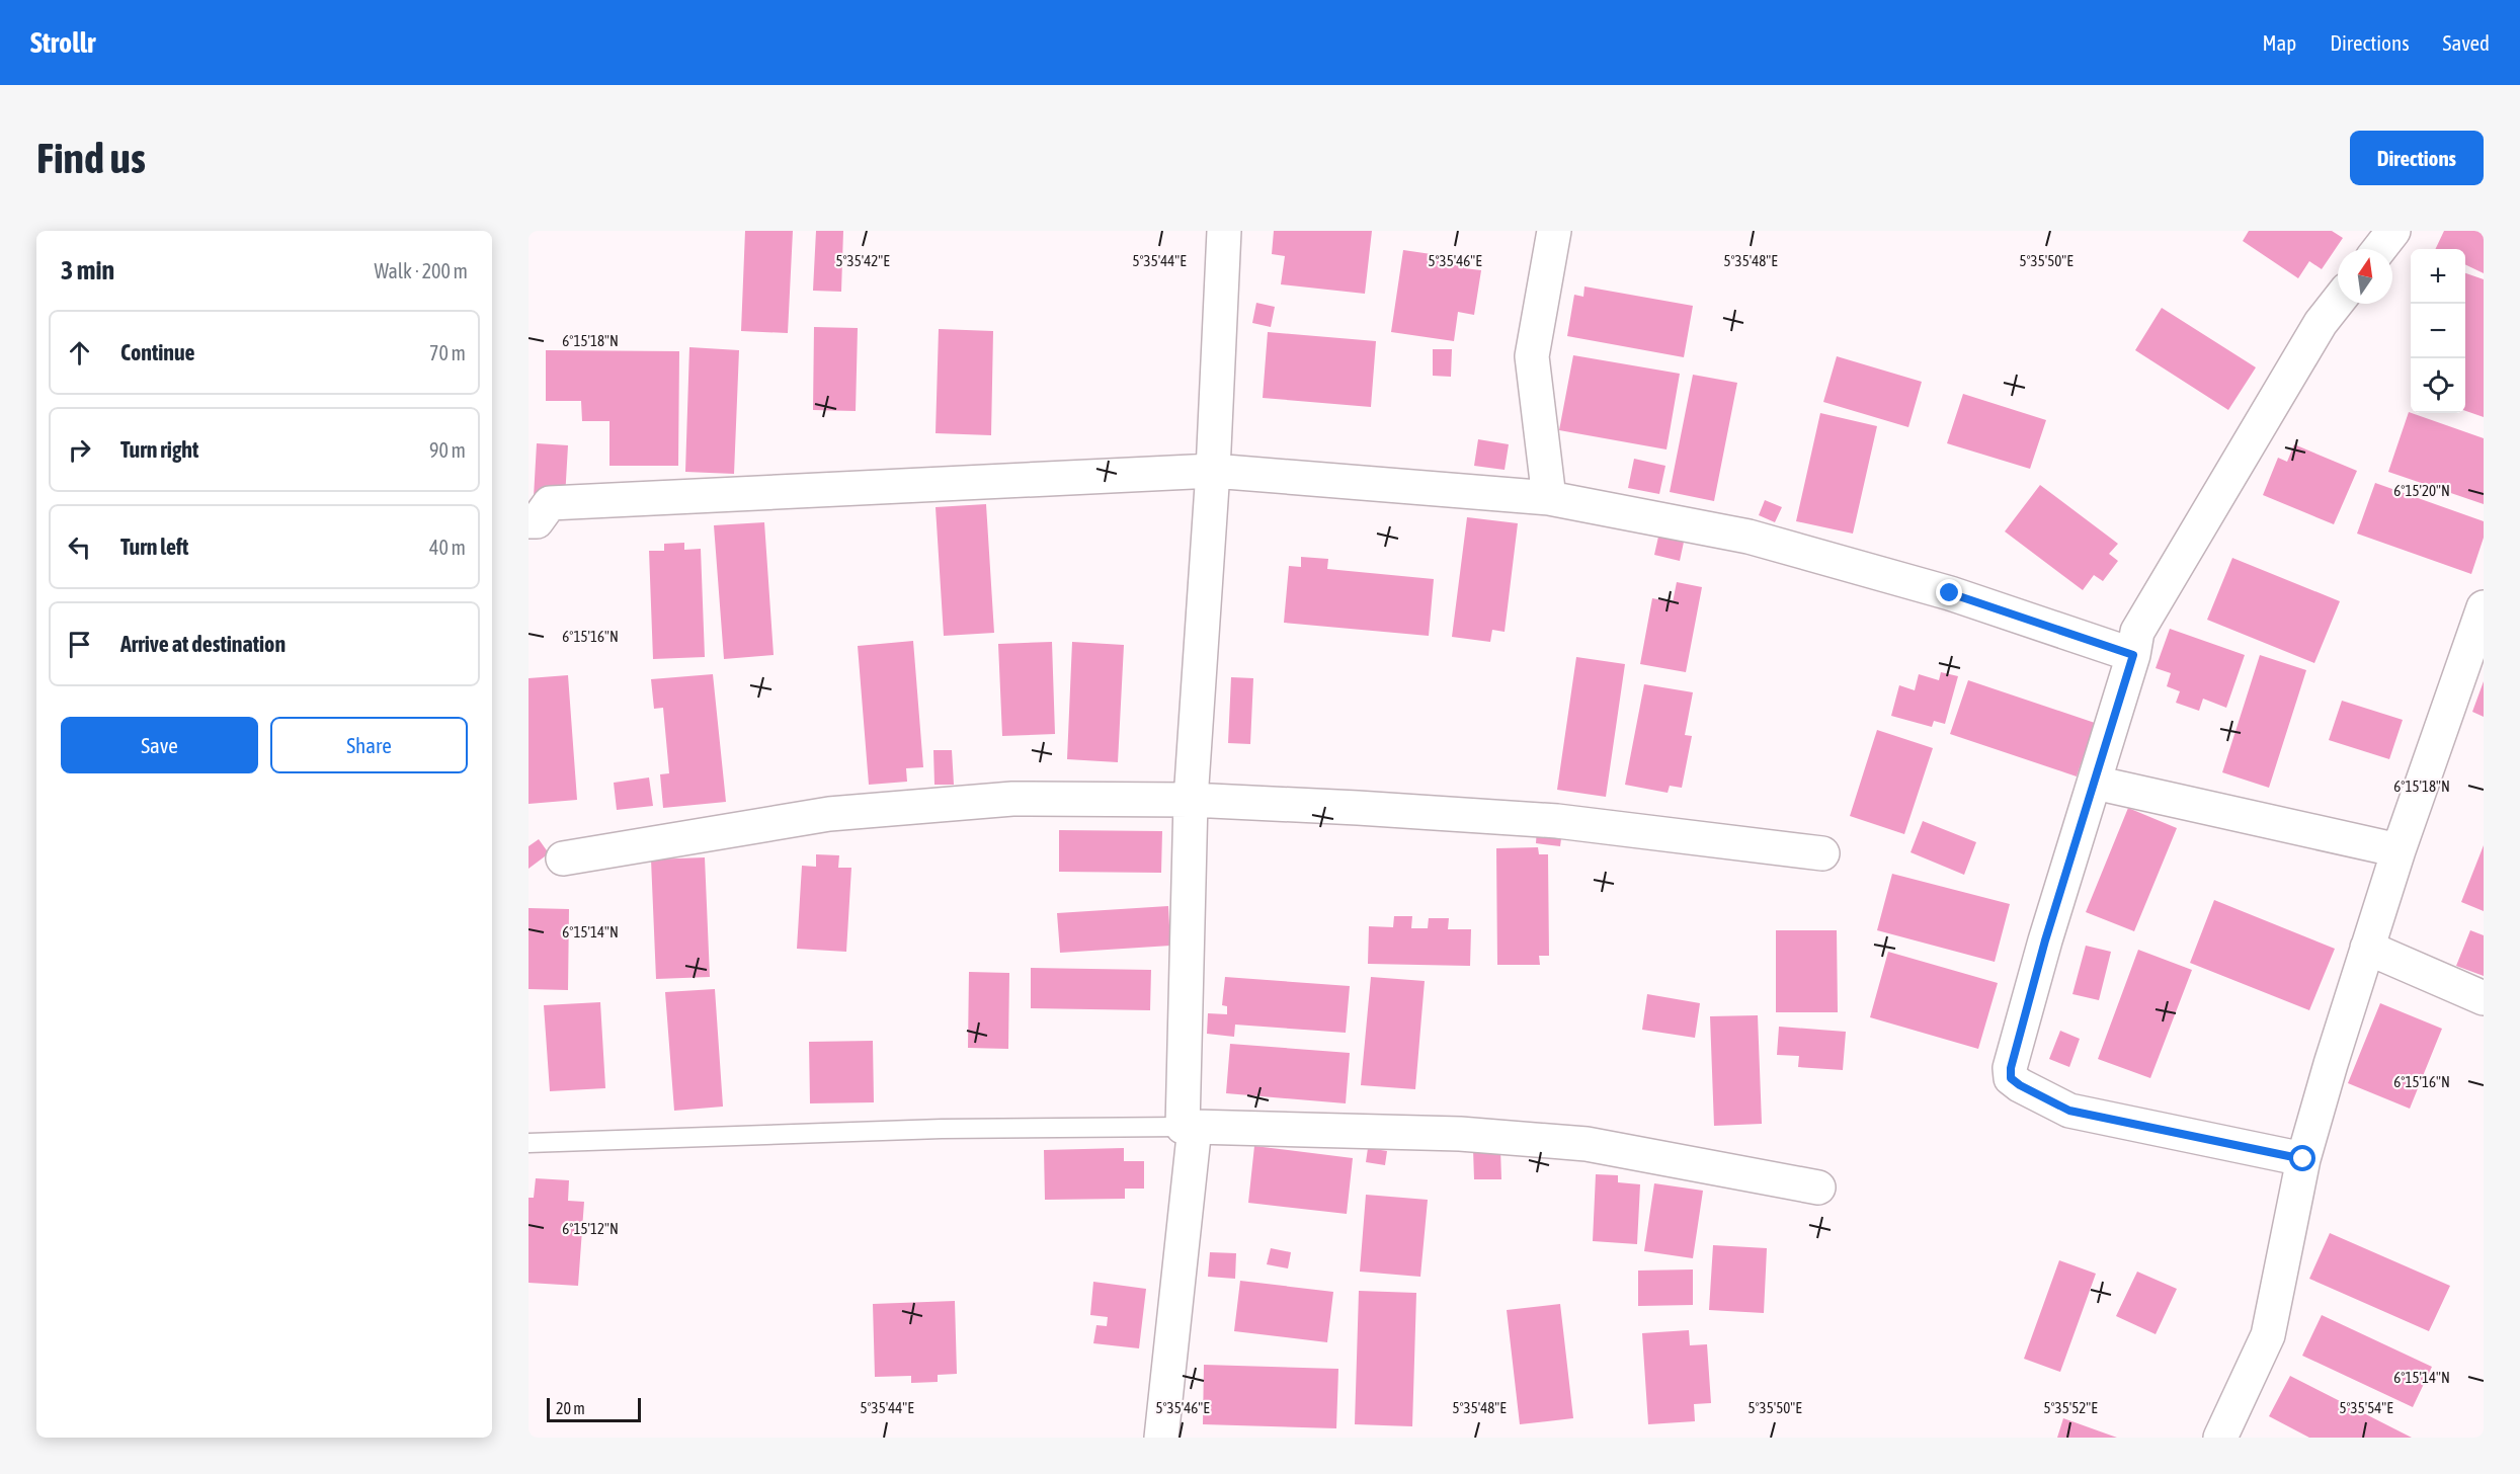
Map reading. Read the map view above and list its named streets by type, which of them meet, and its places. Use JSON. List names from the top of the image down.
{
  "scale_bar": "20 m",
  "north": "top",
  "page": {
    "header": "Strollr",
    "nav": ["Map", "Directions", "Saved"],
    "buttons": [
      "Directions",
      ["Save", "Share"]
    ],
    "title": "Find us",
    "heading": ["3 min", "Walk · 200 m"],
    "map_buttons": ["+", "−"],
    "list": [
      ["Continue", "70 m"],
      ["Turn right", "90 m"],
      ["Turn left", "40 m"],
      "Arrive at destination"
    ],
    "scale": "20 m"
  },
  "coordinates": [
    "5°35'42\"E",
    "5°35'44\"E",
    "5°35'46\"E",
    "5°35'48\"E",
    "5°35'50\"E",
    "6°15'18\"N",
    "6°15'20\"N",
    "6°15'16\"N",
    "6°15'14\"N",
    "6°15'12\"N",
    "5°35'52\"E",
    "5°35'54\"E"
  ]
}
